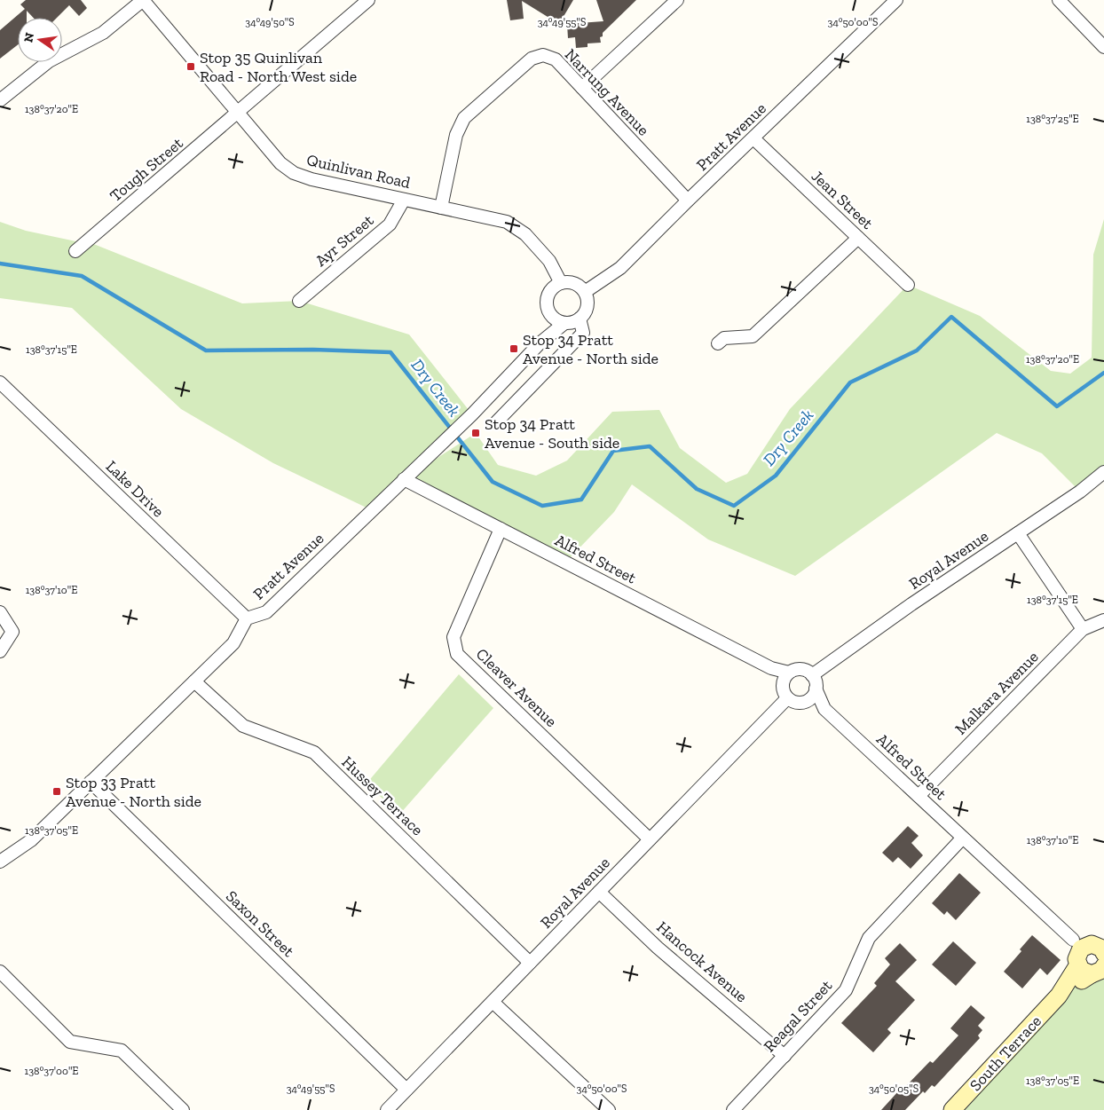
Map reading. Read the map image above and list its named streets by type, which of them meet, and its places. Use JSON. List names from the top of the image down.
{
  "streets": {
    "street": [
      "Narrung Avenue",
      "Pratt Avenue",
      "Tough Street",
      "Quinlivan Road",
      "Jean Street",
      "Ayr Street",
      "Lake Drive",
      "Alfred Street",
      "Royal Avenue",
      "Cleaver Avenue",
      "Malkara Avenue",
      "Hussey Terrace",
      "Saxon Street",
      "Hancock Avenue",
      "Reagal Street",
      "South Terrace"
    ]
  },
  "crossings": [
    ["Narrung Avenue", "Pratt Avenue"],
    ["Narrung Avenue", "Quinlivan Road"],
    ["Pratt Avenue", "Quinlivan Road"],
    ["Pratt Avenue", "Jean Street"],
    ["Pratt Avenue", "Lake Drive"],
    ["Pratt Avenue", "Alfred Street"],
    ["Pratt Avenue", "Hussey Terrace"],
    ["Pratt Avenue", "Saxon Street"],
    ["Tough Street", "Quinlivan Road"],
    ["Quinlivan Road", "Ayr Street"],
    ["Alfred Street", "Royal Avenue"],
    ["Alfred Street", "Cleaver Avenue"],
    ["Alfred Street", "Malkara Avenue"],
    ["Alfred Street", "Reagal Street"],
    ["Alfred Street", "South Terrace"],
    ["Royal Avenue", "Cleaver Avenue"],
    ["Royal Avenue", "Hussey Terrace"],
    ["Royal Avenue", "Saxon Street"],
    ["Royal Avenue", "Hancock Avenue"],
    ["Hancock Avenue", "Reagal Street"]
  ],
  "water": ["Dry Creek"],
  "places": {
    "transit": [
      "Stop 35 Quinlivan Road - North West side",
      "Stop 34 Pratt Avenue - North side",
      "Stop 34 Pratt Avenue - South side",
      "Stop 33 Pratt Avenue - North side"
    ]
  },
  "north": "left",
  "coordinates": [
    "34°49'50\"S",
    "34°49'55\"S",
    "34°50'00\"S",
    "138°37'20\"E",
    "138°37'25\"E",
    "138°37'15\"E",
    "138°37'10\"E",
    "138°37'05\"E",
    "138°37'00\"E",
    "34°50'05\"S"
  ]
}
